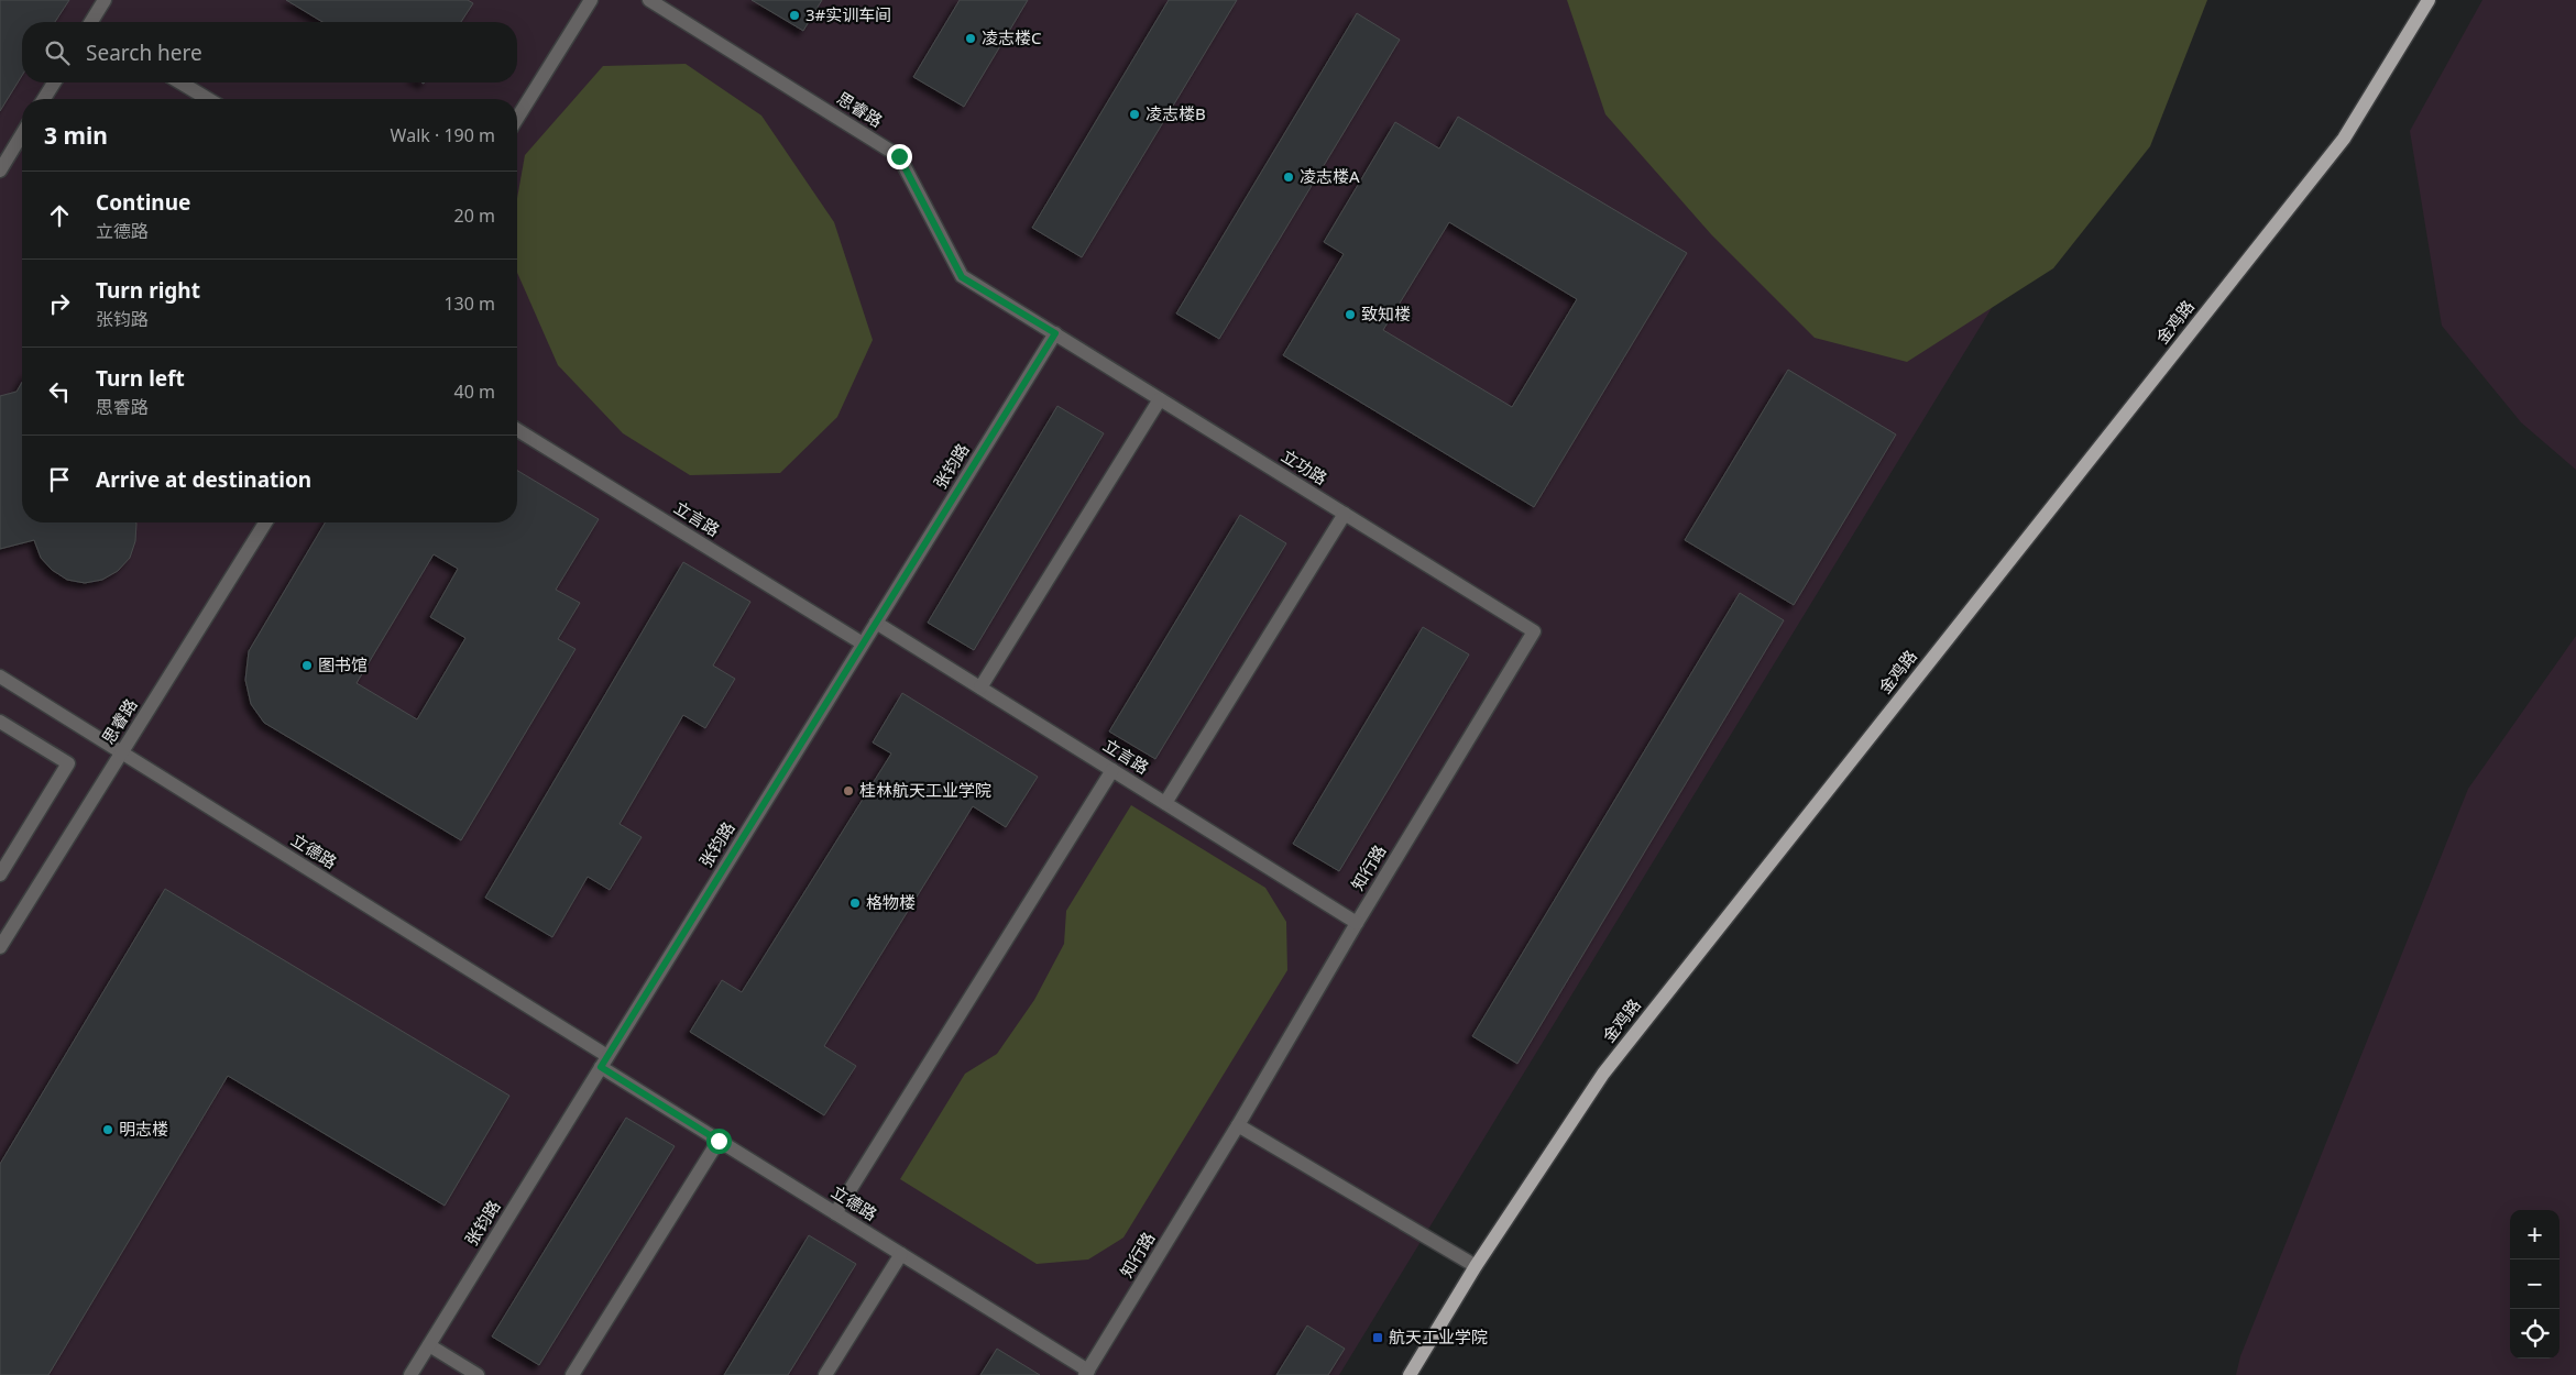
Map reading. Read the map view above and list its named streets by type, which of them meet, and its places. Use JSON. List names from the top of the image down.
{
  "streets": {
    "main road": ["金鸡路"],
    "street": [
      "思睿路",
      "张钧路",
      "立功路",
      "立言路",
      "立德路",
      "知行路"
    ]
  },
  "crossings": [
    ["思睿路", "张钧路"],
    ["思睿路", "立功路"],
    ["思睿路", "立德路"],
    ["张钧路", "立功路"],
    ["张钧路", "立言路"],
    ["张钧路", "立德路"],
    ["立功路", "知行路"],
    ["立言路", "知行路"],
    ["立德路", "知行路"]
  ],
  "places": {
    "other": [
      "3#实训车间",
      "凌志楼C",
      "凌志楼B",
      "凌志楼A",
      "致知楼",
      "图书馆",
      "桂林航天工业学院",
      "格物楼",
      "明志楼"
    ],
    "transit": ["航天工业学院"]
  },
  "page": {
    "search": "Search here",
    "heading": ["3 min", "Walk · 190 m"],
    "list": [
      ["Continue", "立德路", "20 m"],
      ["Turn right", "张钧路", "130 m"],
      ["Turn left", "思睿路", "40 m"],
      "Arrive at destination"
    ],
    "map_buttons": ["+", "−"]
  }
}
